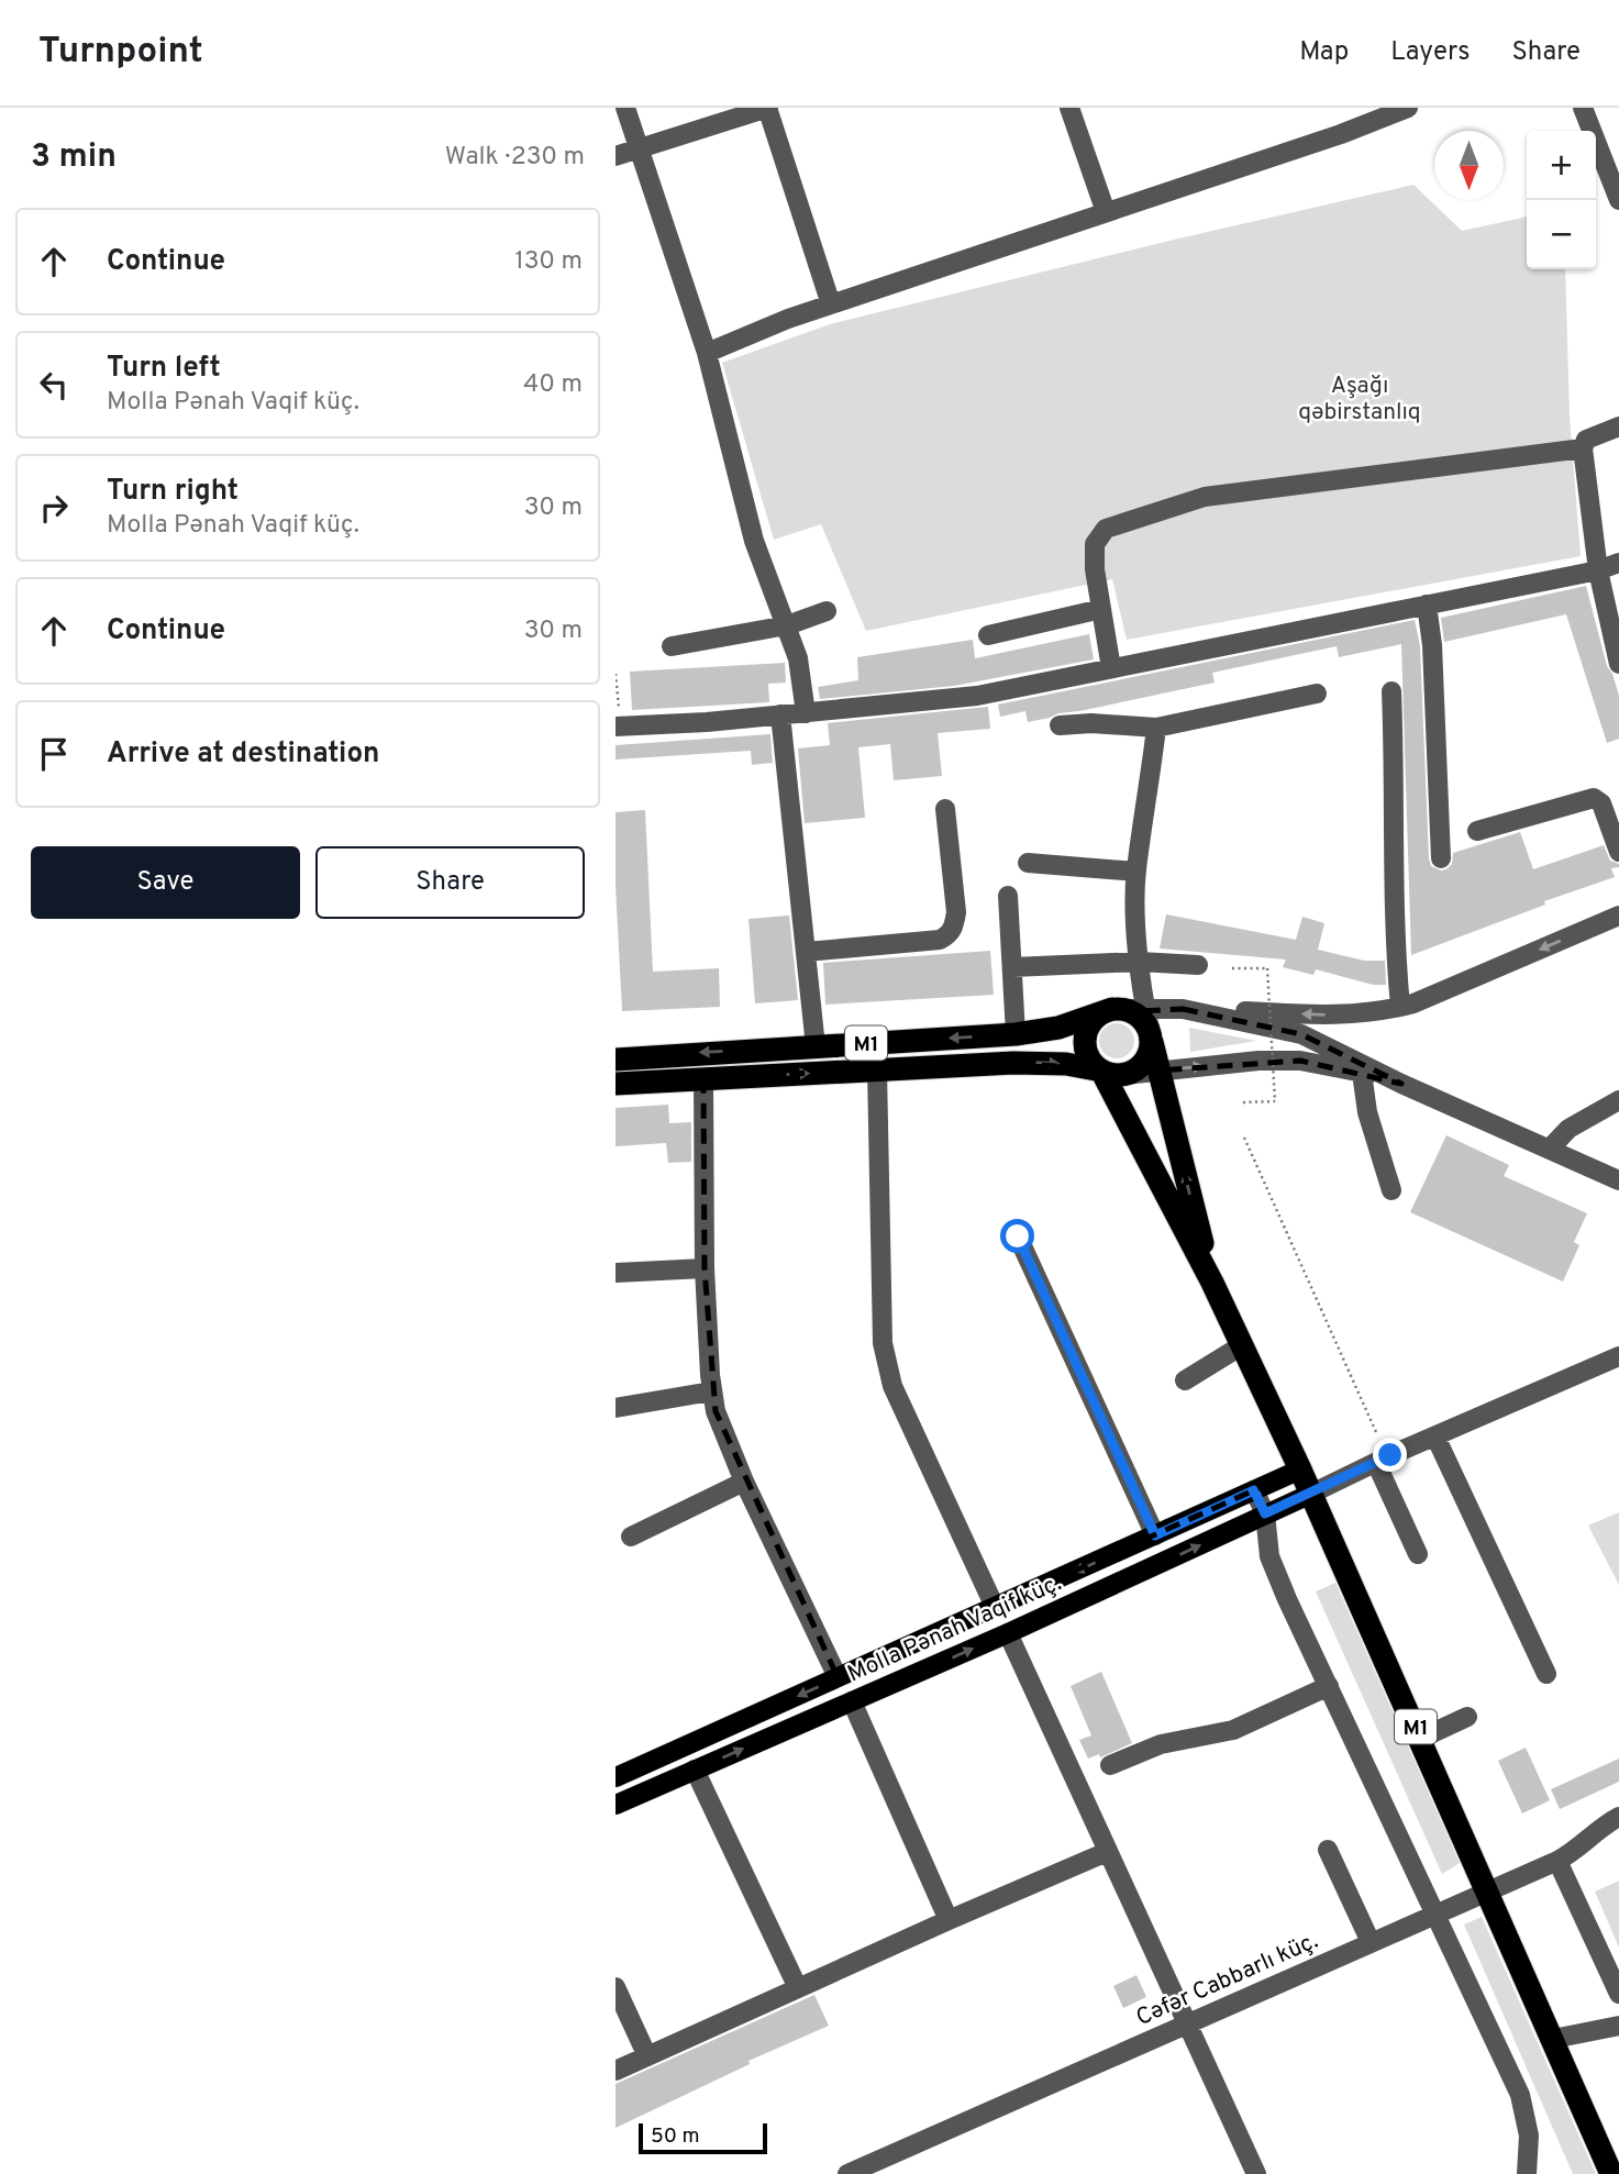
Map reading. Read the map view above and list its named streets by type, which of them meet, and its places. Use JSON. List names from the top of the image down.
{
  "streets": {
    "highway": ["M1"],
    "main road": ["Molla Pənah Vaqif küç."],
    "street": ["Cəfər Cabbarlı küç."]
  },
  "crossings": [
    ["M1", "Molla Pənah Vaqif küç."],
    ["M1", "Cəfər Cabbarlı küç."]
  ],
  "parks": ["Aşağı qəbirstanlıq"],
  "scale_bar": "50 m",
  "north": "bottom",
  "page": {
    "header": "Turnpoint",
    "nav": ["Map", "Layers", "Share"],
    "heading": ["3 min", "Walk · 230 m"],
    "map_buttons": ["+", "−"],
    "list": [
      ["Continue", "130 m"],
      ["Turn left", "Molla Pənah Vaqif küç.", "40 m"],
      ["Turn right", "Molla Pənah Vaqif küç.", "30 m"],
      ["Continue", "30 m"],
      "Arrive at destination"
    ],
    "buttons": ["Save", "Share"],
    "scale": "50 m"
  }
}
